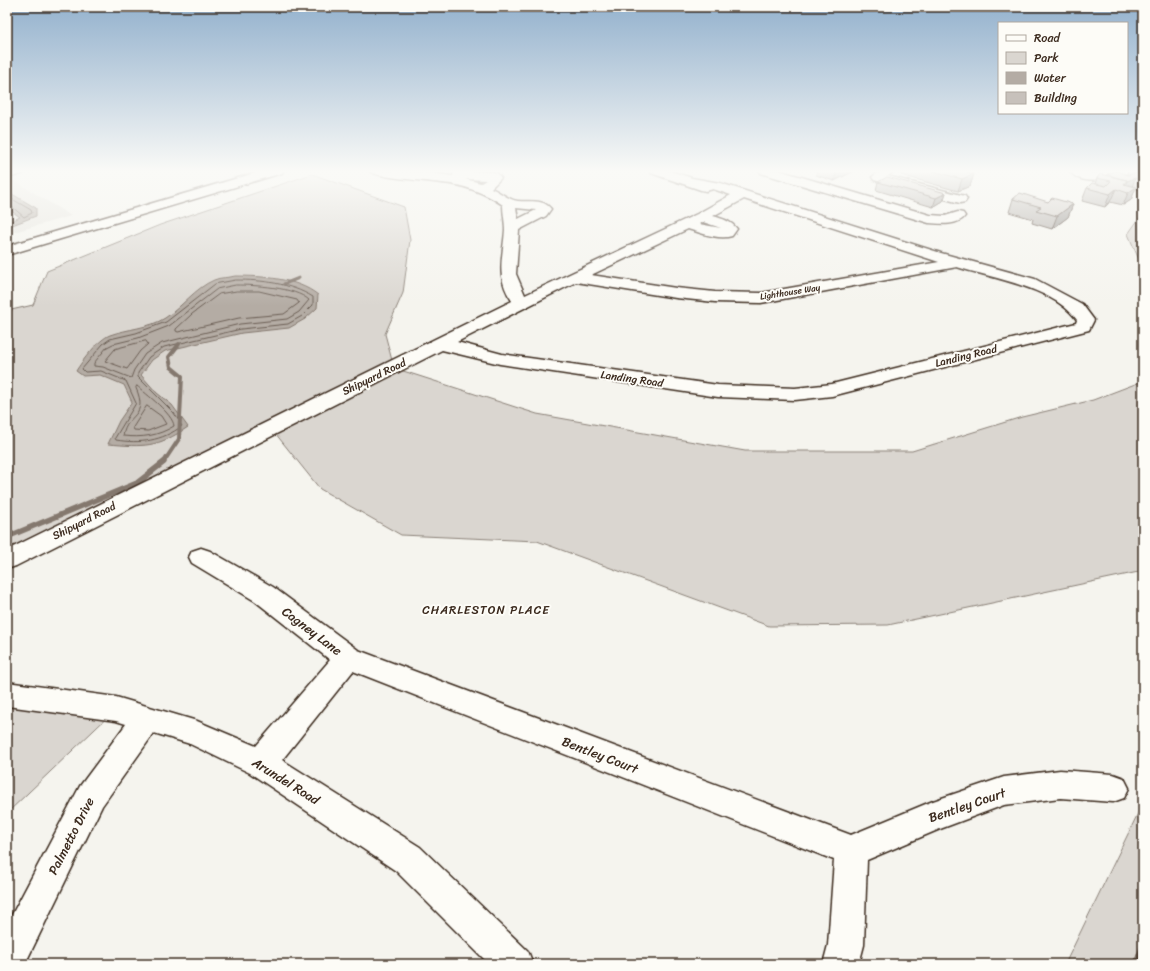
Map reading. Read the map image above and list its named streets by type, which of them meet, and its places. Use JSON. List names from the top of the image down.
{
  "streets": {
    "main road": [
      "Lighthouse Way",
      "Landing Road",
      "Shipyard Road",
      "Cagney Lane",
      "Bentley Court",
      "Arundel Road",
      "Palmetto Drive"
    ]
  },
  "crossings": [
    ["Lighthouse Way", "Landing Road"],
    ["Lighthouse Way", "Shipyard Road"],
    ["Landing Road", "Shipyard Road"],
    ["Cagney Lane", "Bentley Court"],
    ["Cagney Lane", "Arundel Road"],
    ["Arundel Road", "Palmetto Drive"]
  ],
  "districts": ["CHARLESTON PLACE"],
  "legend": [
    "Road",
    "Park",
    "Water",
    "Building"
  ]
}
